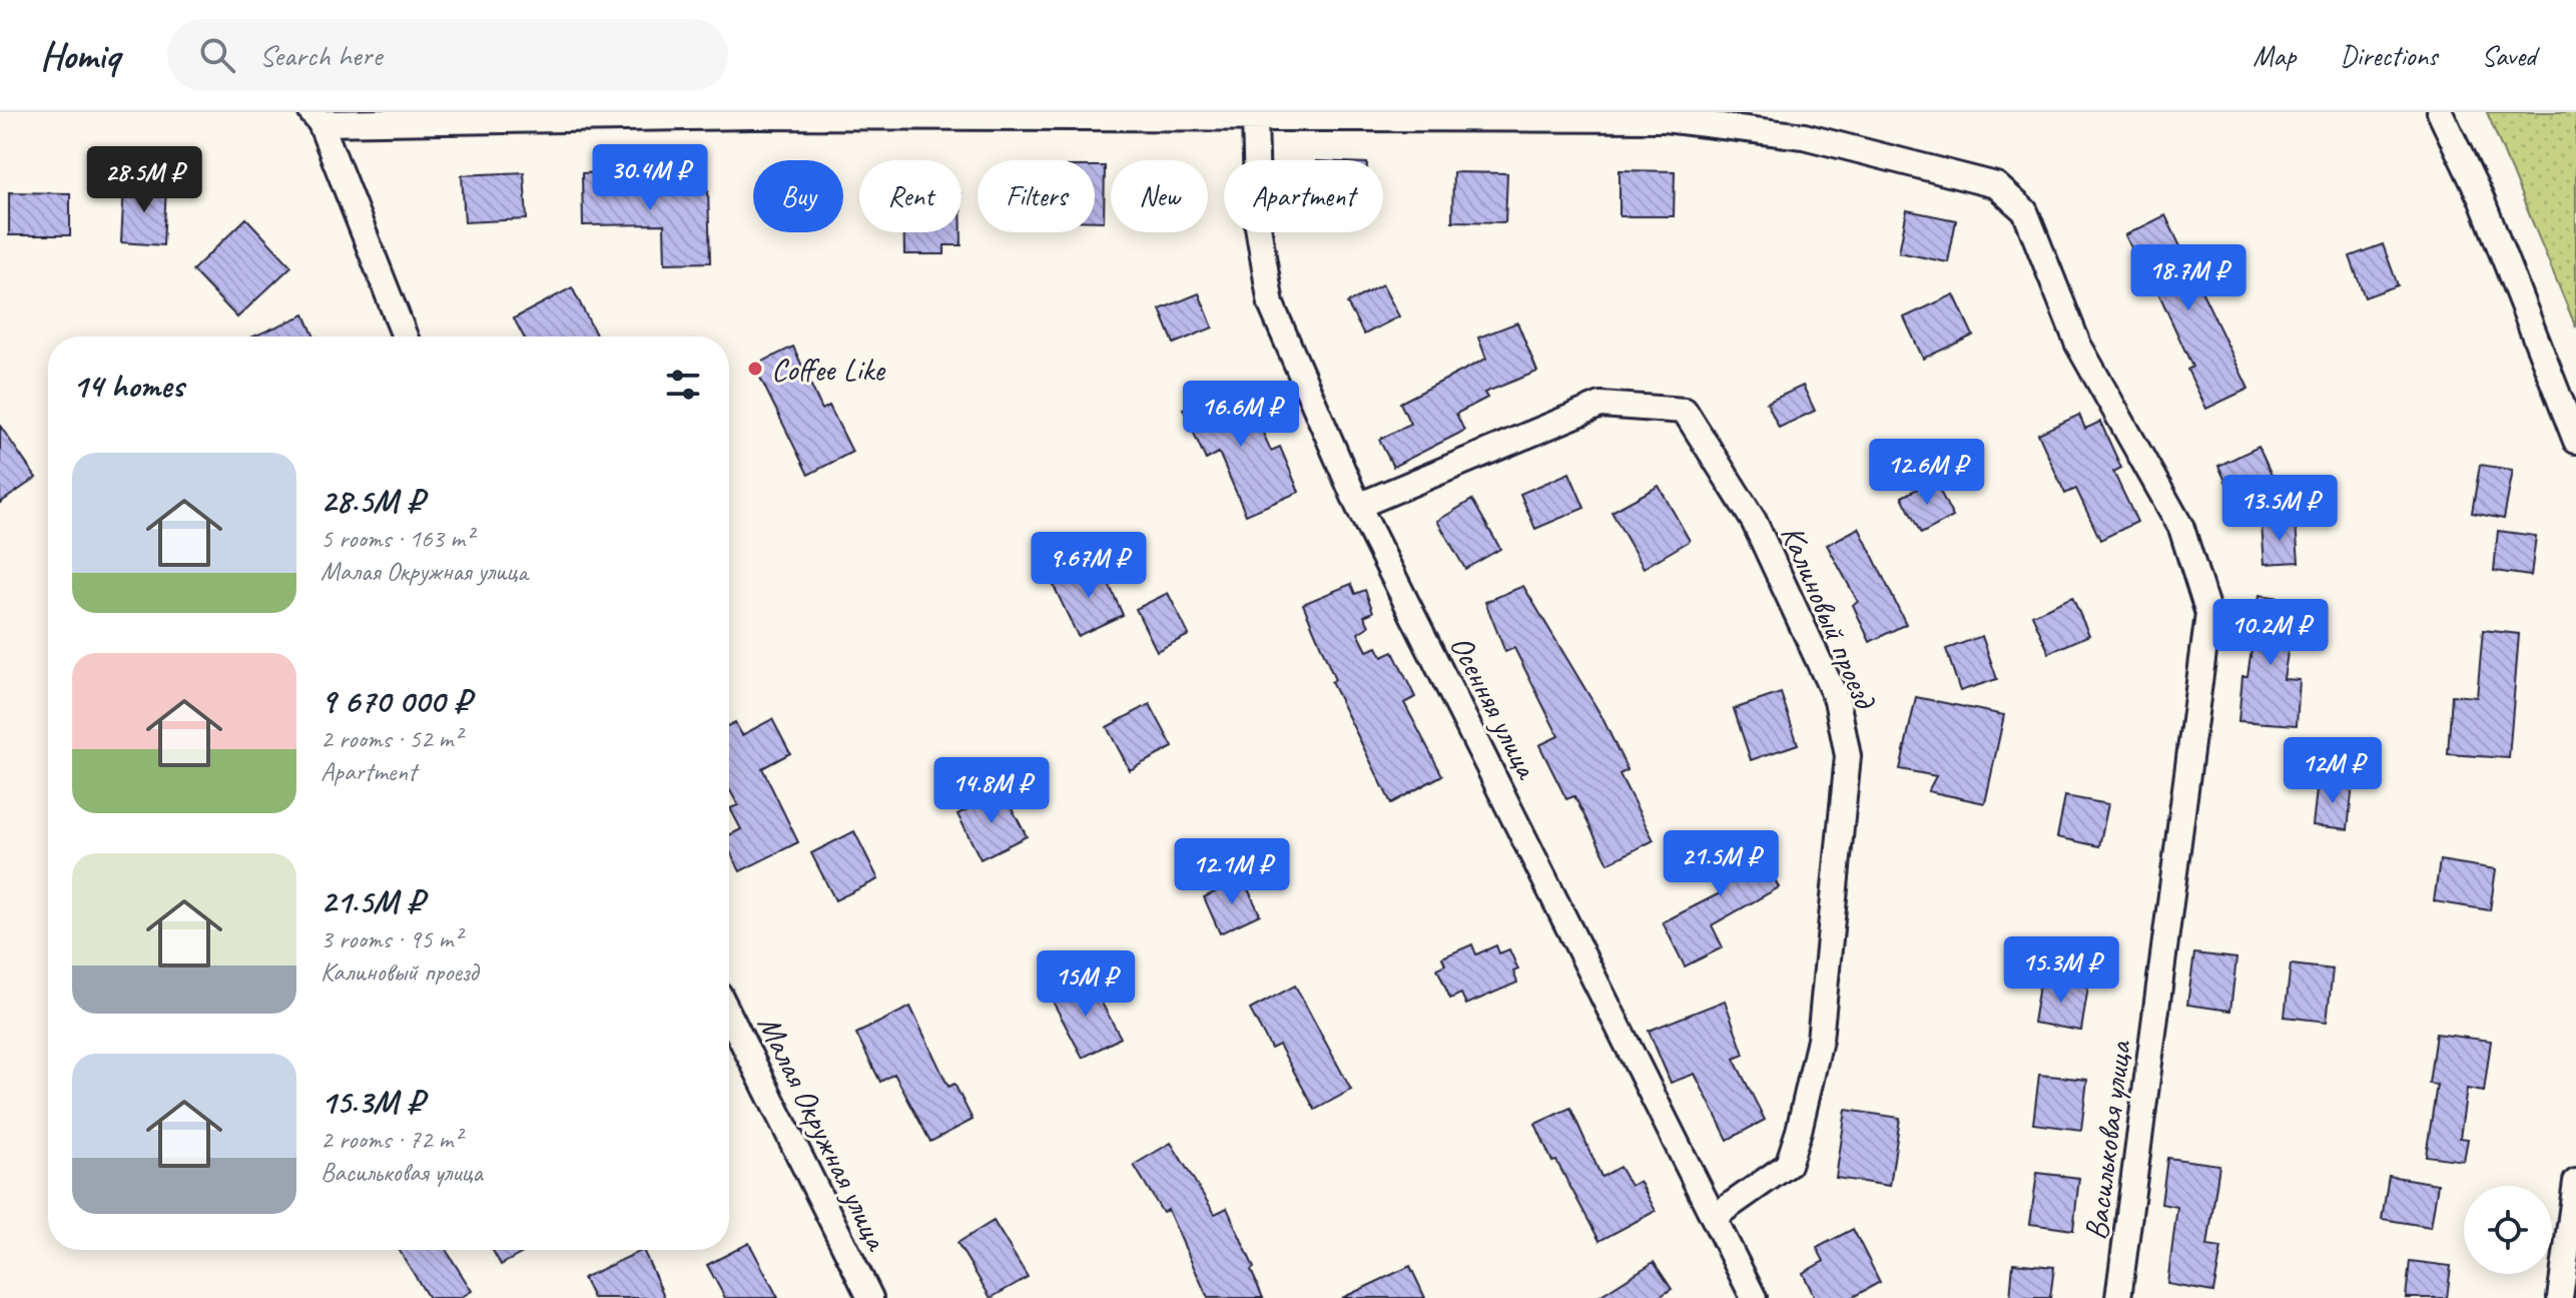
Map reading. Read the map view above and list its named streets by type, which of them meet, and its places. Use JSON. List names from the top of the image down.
{
  "streets": {
    "street": [
      "Калиновый проезд",
      "Осенняя улица",
      "Малая Окружная улица",
      "Васильковая улица"
    ]
  },
  "crossings": [
    ["Калиновый проезд", "Осенняя улица"],
    ["Осенняя улица", "Васильковая улица"]
  ],
  "places": ["Coffee Like"],
  "page": {
    "header": "Homiq",
    "search": "Search here",
    "nav": ["Map", "Directions", "Saved"],
    "price": [
      "30.4M ₽",
      "28.5M ₽",
      "18.7M ₽",
      "16.6M ₽",
      "12.6M ₽",
      "13.5M ₽",
      "9.67M ₽",
      "10.2M ₽",
      "12M ₽",
      "14.8M ₽",
      "21.5M ₽",
      "12.1M ₽",
      "15.3M ₽",
      "15M ₽"
    ],
    "chip": [
      "Buy",
      "Rent",
      "Filters",
      "New",
      "Apartment"
    ],
    "heading": "14 homes",
    "list": [
      {
        "name": "28.5M ₽",
        "note": "5 rooms · 163 m² · Малая Окружная улица"
      },
      {
        "name": "9 670 000 ₽",
        "note": "2 rooms · 52 m² · Apartment"
      },
      {
        "name": "21.5M ₽",
        "note": "3 rooms · 95 m² · Калиновый проезд"
      },
      {
        "name": "15.3M ₽",
        "note": "2 rooms · 72 m² · Васильковая улица"
      }
    ]
  }
}
